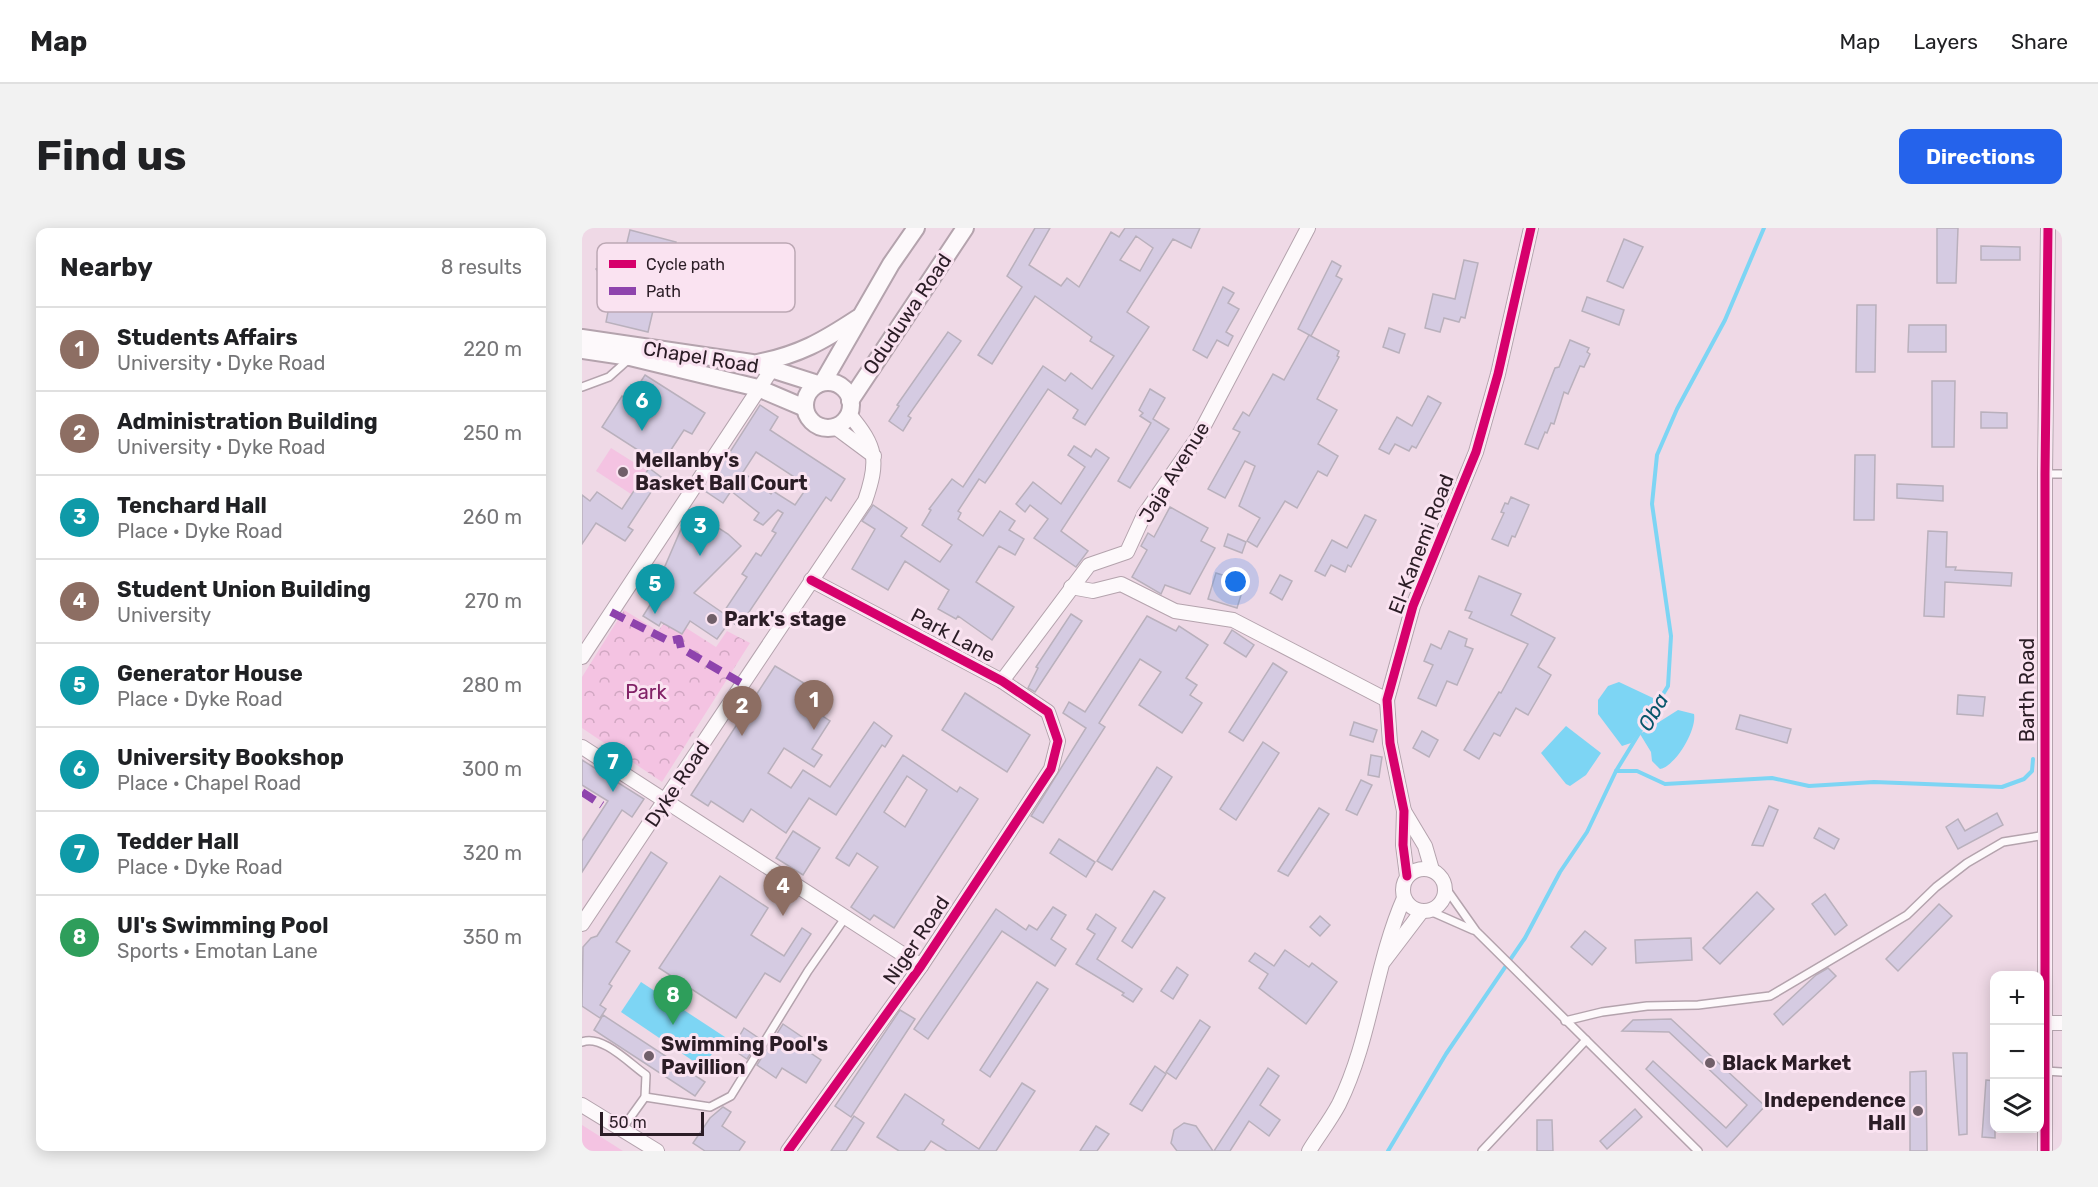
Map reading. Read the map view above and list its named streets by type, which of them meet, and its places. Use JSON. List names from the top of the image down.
{
  "streets": {
    "street": [
      "Oduduwa Road",
      "Chapel Road",
      "Jaja Avenue",
      "El-Kanemi Road",
      "Park Lane",
      "Barth Road",
      "Dyke Road",
      "Niger Road"
    ]
  },
  "crossings": [
    ["Oduduwa Road", "Chapel Road"],
    ["Jaja Avenue", "Park Lane"],
    ["Park Lane", "Dyke Road"],
    ["Park Lane", "Niger Road"]
  ],
  "water": ["Oba"],
  "parks": ["Park"],
  "places": [
    "Mellanby's Basket Ball Court",
    "Park's stage",
    "Swimming Pool's Pavillion",
    "Black Market",
    "Independence Hall"
  ],
  "legend": ["Cycle path", "Path"],
  "scale_bar": "50 m",
  "page": {
    "header": "Map",
    "nav": ["Map", "Layers", "Share"],
    "buttons": "Directions",
    "title": "Find us",
    "heading": ["Nearby", "8 results"],
    "list": [
      {
        "mark": "1",
        "name": "Students Affairs",
        "note": "University · Dyke Road",
        "value": "220 m"
      },
      {
        "mark": "2",
        "name": "Administration Building",
        "note": "University · Dyke Road",
        "value": "250 m"
      },
      {
        "mark": "3",
        "name": "Tenchard Hall",
        "note": "Place · Dyke Road",
        "value": "260 m"
      },
      {
        "mark": "4",
        "name": "Student Union Building",
        "note": "University",
        "value": "270 m"
      },
      {
        "mark": "5",
        "name": "Generator House",
        "note": "Place · Dyke Road",
        "value": "280 m"
      },
      {
        "mark": "6",
        "name": "University Bookshop",
        "note": "Place · Chapel Road",
        "value": "300 m"
      },
      {
        "mark": "7",
        "name": "Tedder Hall",
        "note": "Place · Dyke Road",
        "value": "320 m"
      },
      {
        "mark": "8",
        "name": "UI's Swimming Pool",
        "note": "Sports · Emotan Lane",
        "value": "350 m"
      }
    ],
    "pins": [
      "6",
      "3",
      "5",
      "1",
      "2",
      "7",
      "4",
      "8"
    ],
    "map_buttons": ["+", "−"],
    "scale": "50 m"
  }
}
